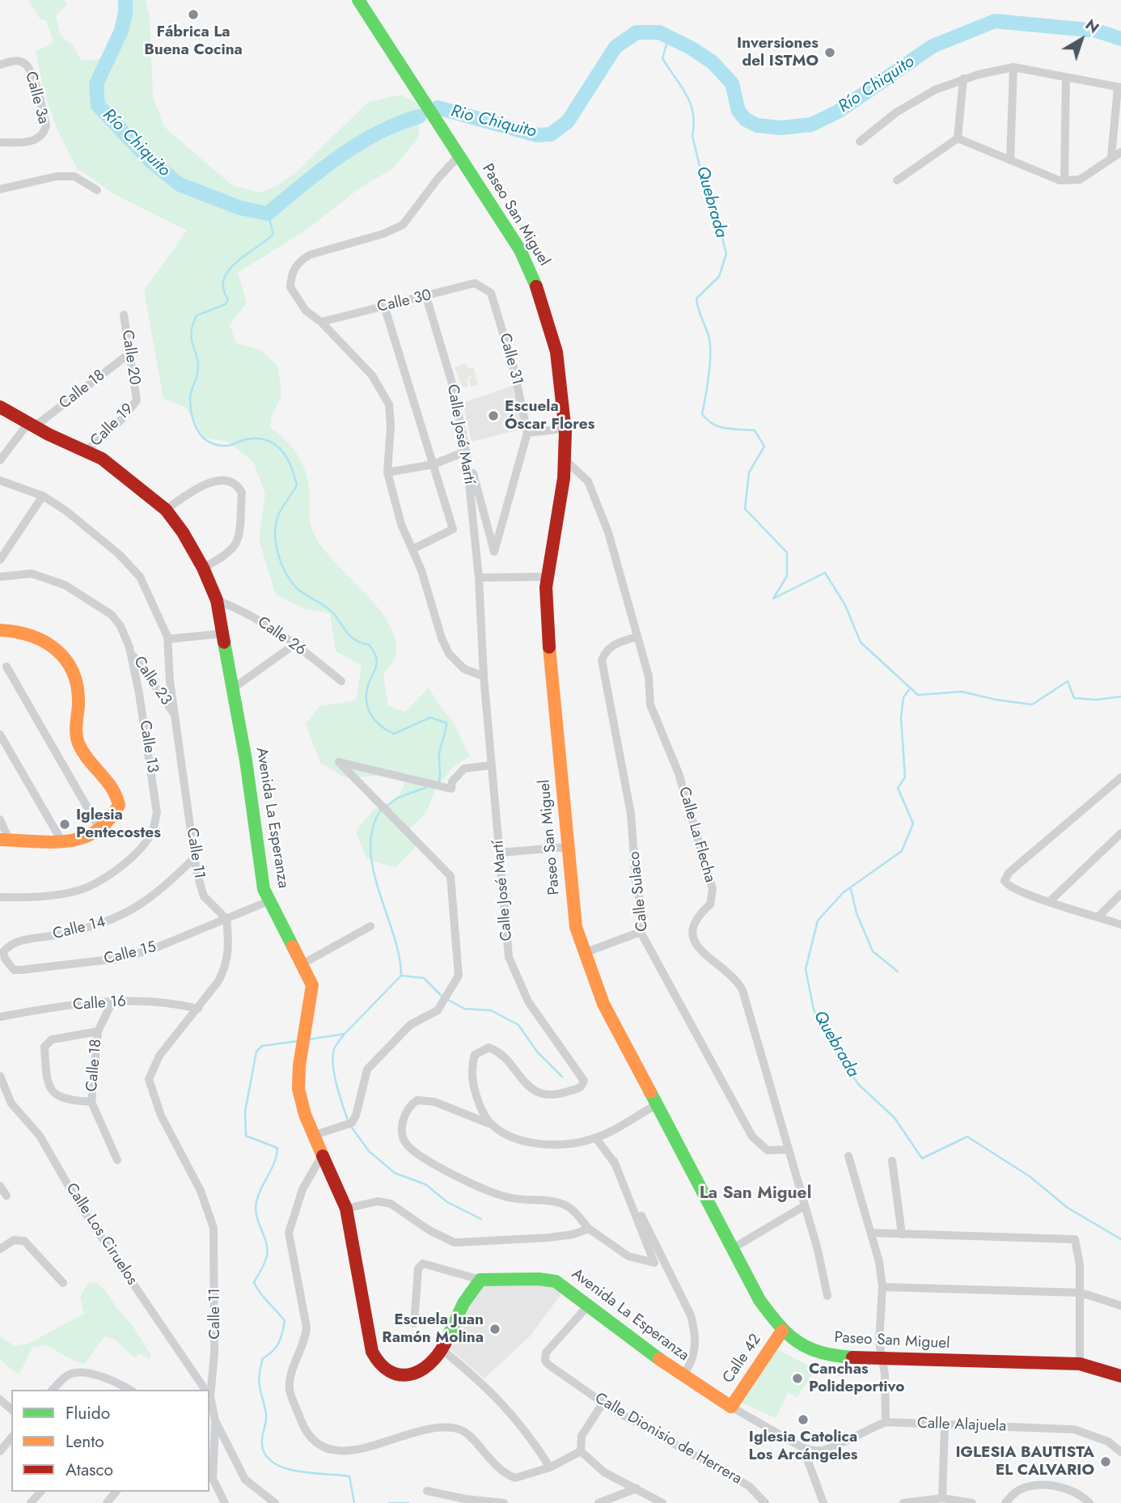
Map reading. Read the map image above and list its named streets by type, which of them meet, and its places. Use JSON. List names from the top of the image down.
{
  "streets": {
    "street": [
      "Calle 3a",
      "Paseo San Miguel",
      "Calle 30",
      "Calle 20",
      "Calle 31",
      "Calle 18",
      "Calle 19",
      "Calle José Martí",
      "Calle 26",
      "Calle 23",
      "Calle 13",
      "Avenida La Esperanza",
      "Calle La Flecha",
      "Calle 11",
      "Calle Sulaco",
      "Calle 14",
      "Calle 15",
      "Calle 16",
      "Calle Los Ciruelos",
      "Calle 42",
      "Calle Alajuela",
      "Calle Dionisio de Herrera"
    ]
  },
  "crossings": [
    ["Paseo San Miguel", "Calle La Flecha"],
    ["Paseo San Miguel", "Calle 42"],
    ["Calle 30", "Calle 31"],
    ["Calle 30", "Calle José Martí"],
    ["Calle 20", "Calle 18"],
    ["Calle 20", "Calle 19"],
    ["Calle 18", "Avenida La Esperanza"],
    ["Calle 18", "Calle 16"],
    ["Calle 19", "Avenida La Esperanza"],
    ["Calle 26", "Avenida La Esperanza"],
    ["Calle 23", "Calle 13"],
    ["Calle 23", "Calle 11"],
    ["Avenida La Esperanza", "Calle 15"],
    ["Avenida La Esperanza", "Calle 42"],
    ["Avenida La Esperanza", "Calle Alajuela"],
    ["Avenida La Esperanza", "Calle Dionisio de Herrera"],
    ["Calle La Flecha", "Calle Sulaco"],
    ["Calle 11", "Calle 14"],
    ["Calle 11", "Calle 15"],
    ["Calle 11", "Calle 16"],
    ["Calle 14", "Calle 15"]
  ],
  "districts": ["La San Miguel"],
  "water": ["Río Chiquito", "Rio Chiquito", "Quebrada"],
  "places": [
    "Fábrica La Buena Cocina",
    "Inversiones del ISTMO",
    "Escuela Óscar Flores",
    "Iglesia Pentecostes",
    "Escuela Juan Ramón Molina",
    "Canchas Polideportivo",
    "Iglesia Catolica Los Arcángeles",
    "IGLESIA BAUTISTA EL CALVARIO"
  ],
  "legend": ["Fluido", "Lento", "Atasco"],
  "north": "top right"
}
